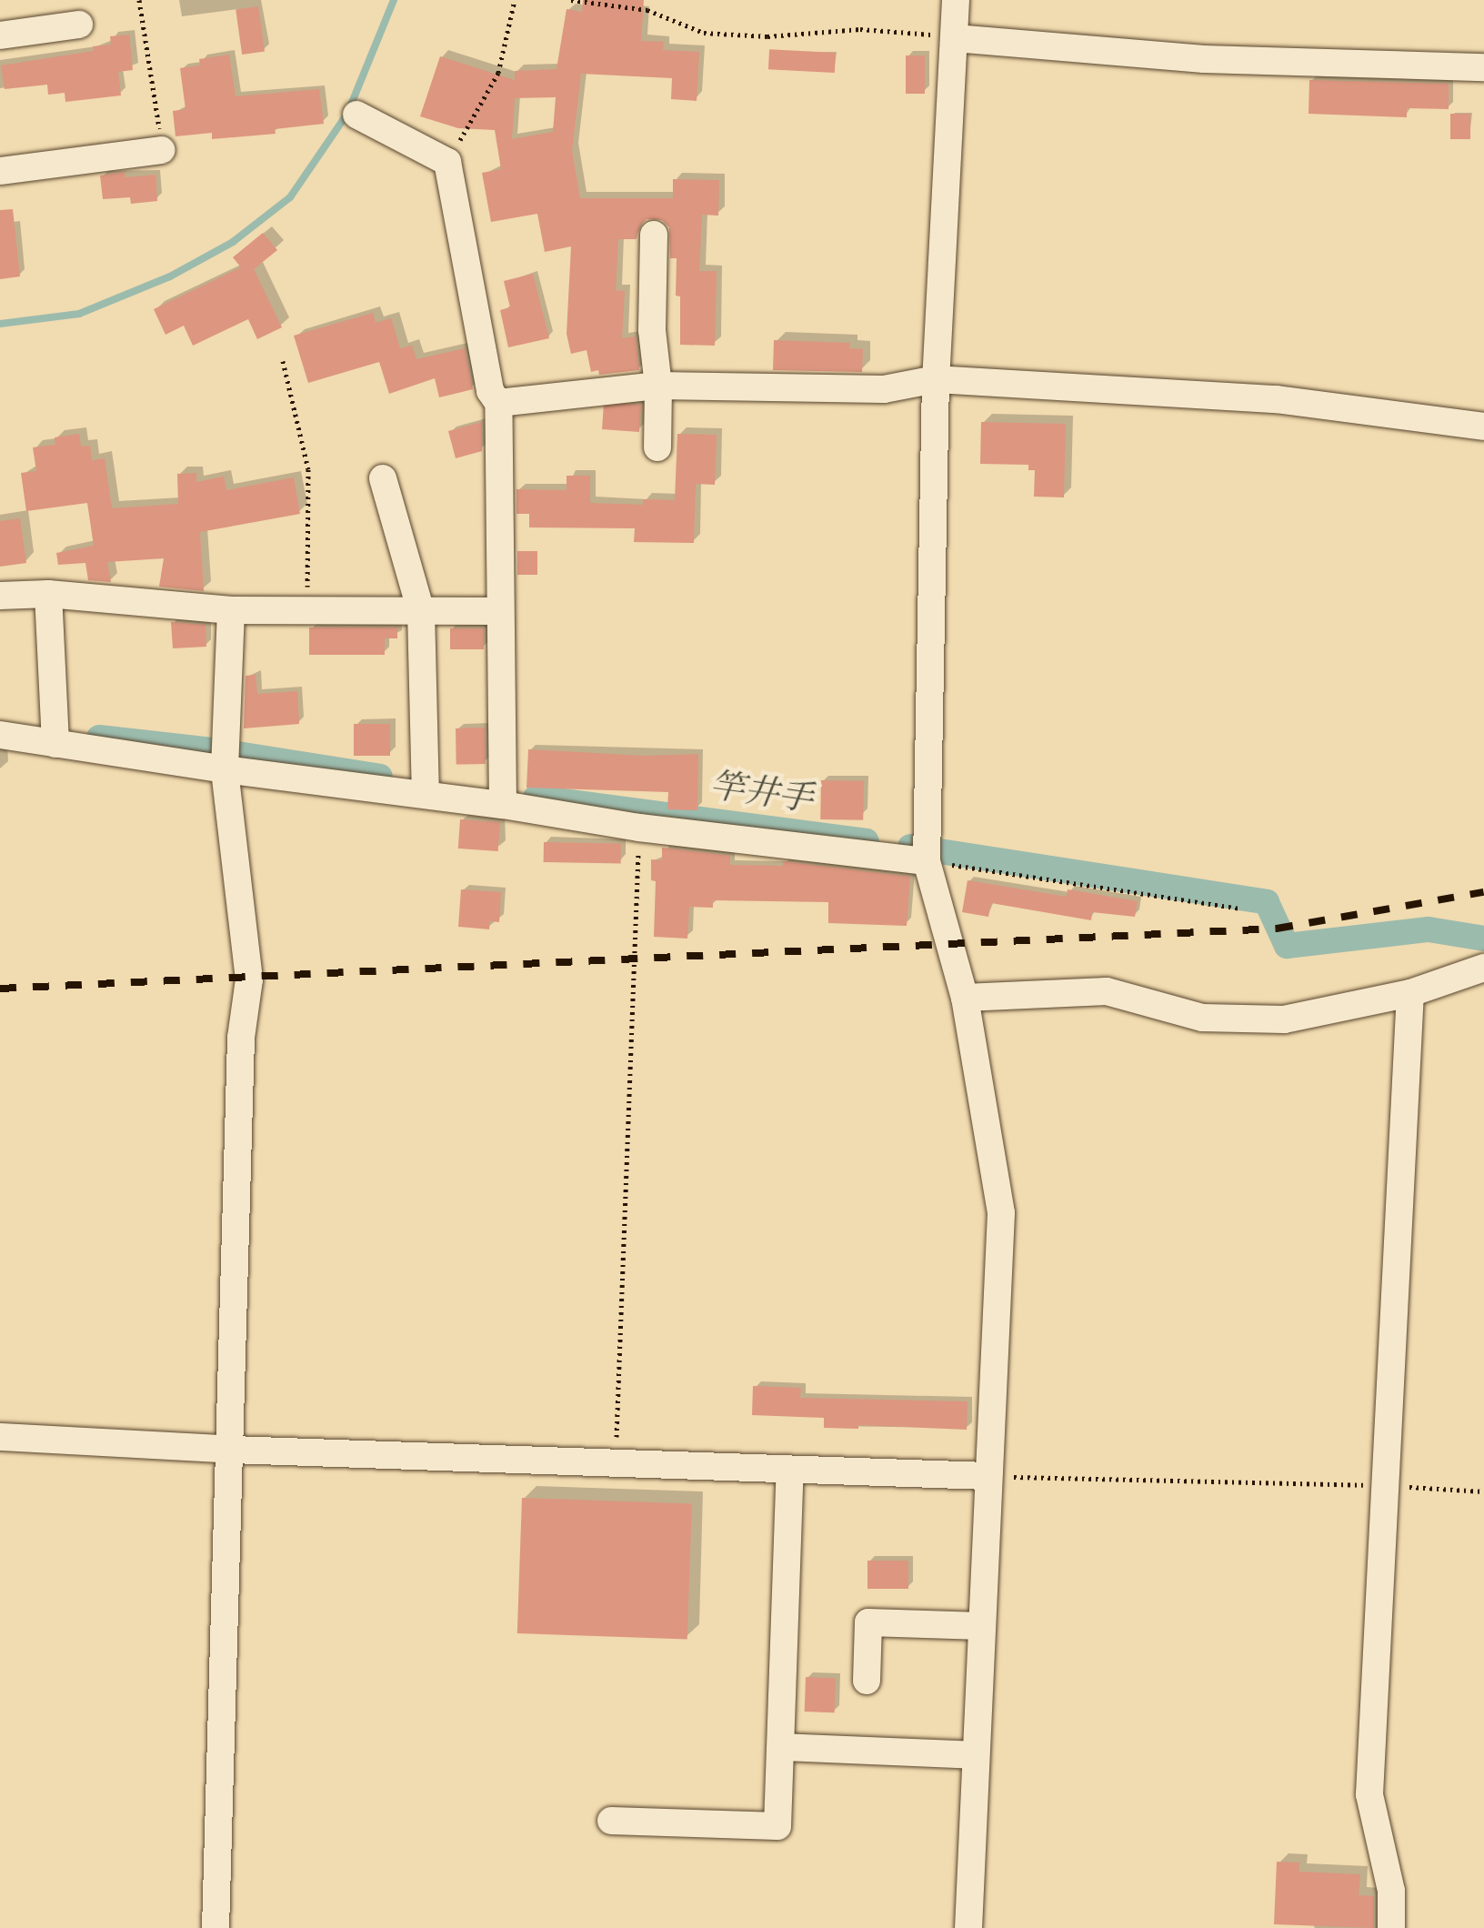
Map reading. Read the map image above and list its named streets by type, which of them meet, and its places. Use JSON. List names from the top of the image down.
{
  "water": ["竿井手"]
}
